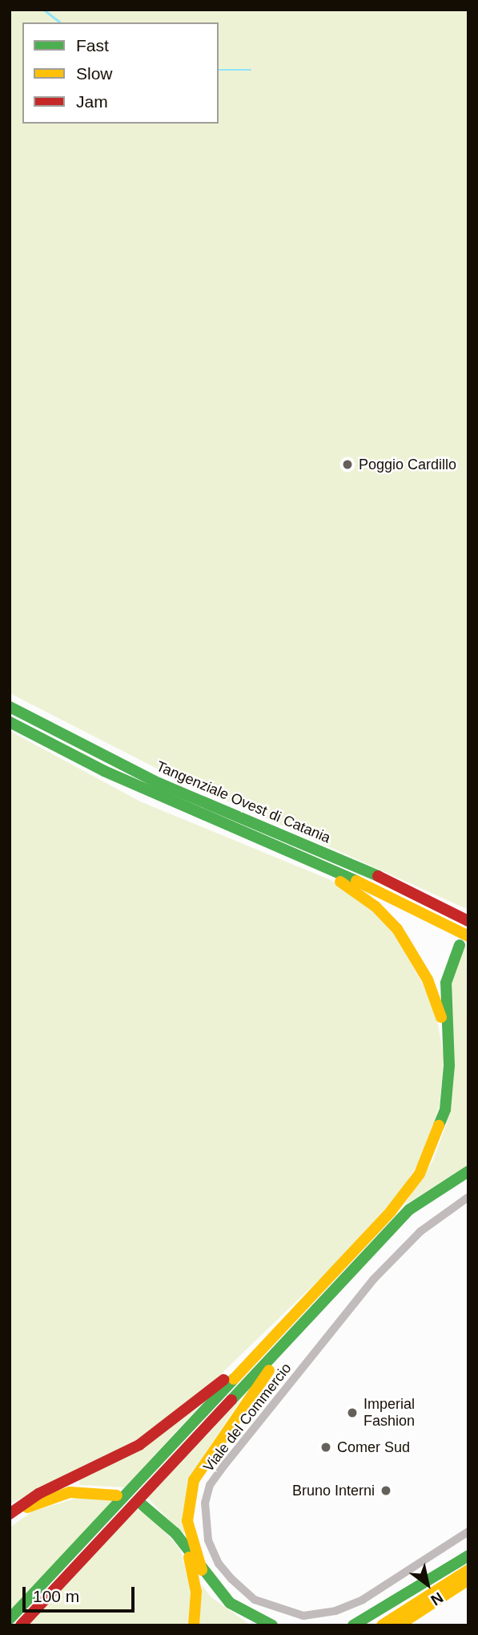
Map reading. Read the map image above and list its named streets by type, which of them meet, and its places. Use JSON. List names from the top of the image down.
{
  "streets": {
    "main road": ["Tangenziale Ovest di Catania"],
    "street": ["Viale del Commercio"]
  },
  "places": [
    "Poggio Cardillo",
    "Imperial Fashion",
    "Comer Sud",
    "Bruno Interni"
  ],
  "legend": ["Fast", "Slow", "Jam"],
  "scale_bar": "100 m",
  "north": "bottom right"
}
